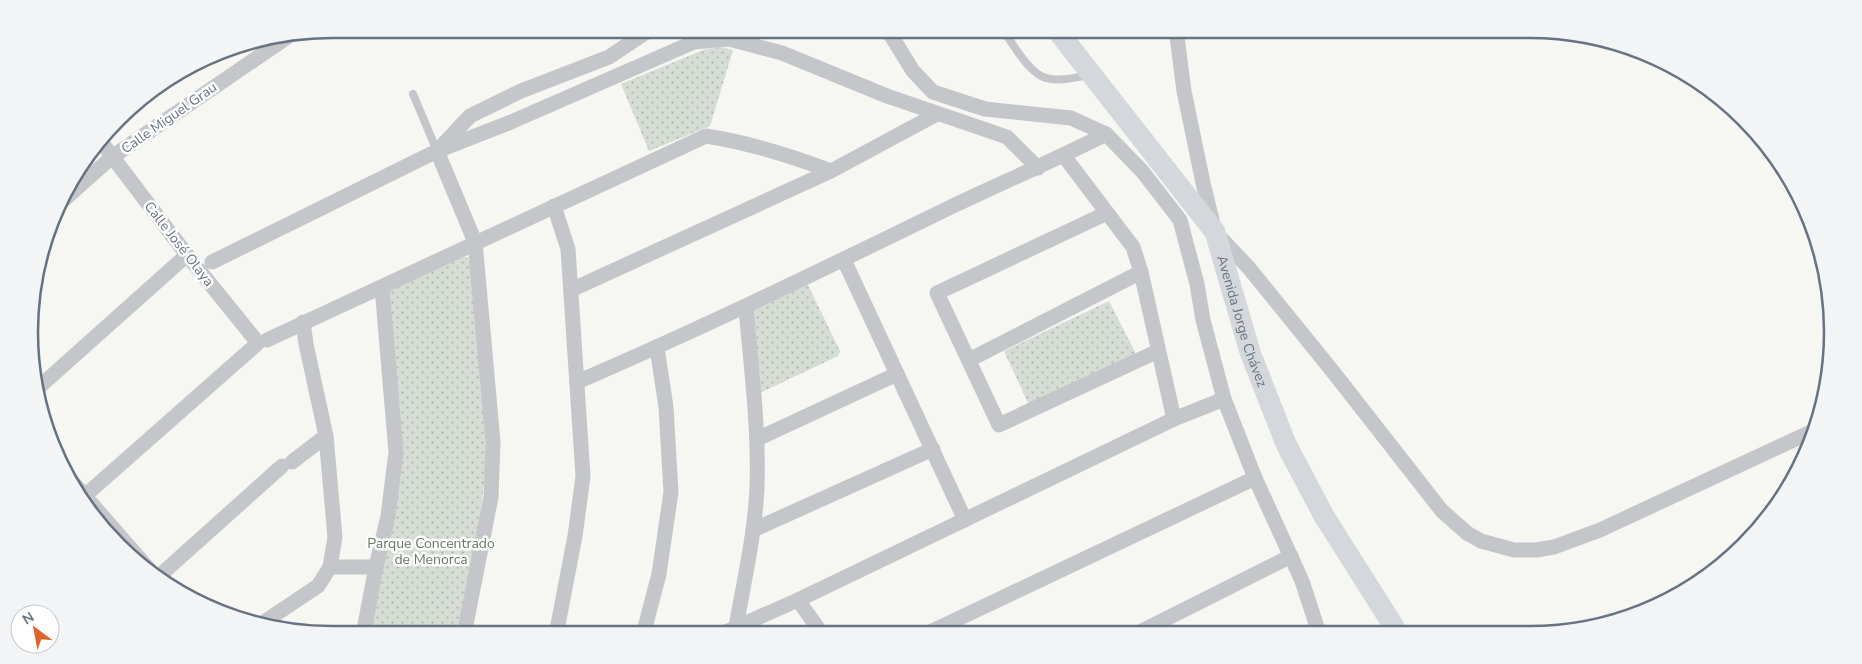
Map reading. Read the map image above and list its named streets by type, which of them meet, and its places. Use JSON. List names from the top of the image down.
{
  "streets": {
    "main road": ["Avenida Jorge Chávez"],
    "street": ["Calle Miguel Grau", "Calle José Olaya"]
  },
  "crossings": [
    ["Calle Miguel Grau", "Calle José Olaya"]
  ],
  "parks": ["Parque Concentrado de Menorca"],
  "north": "top left"
}
